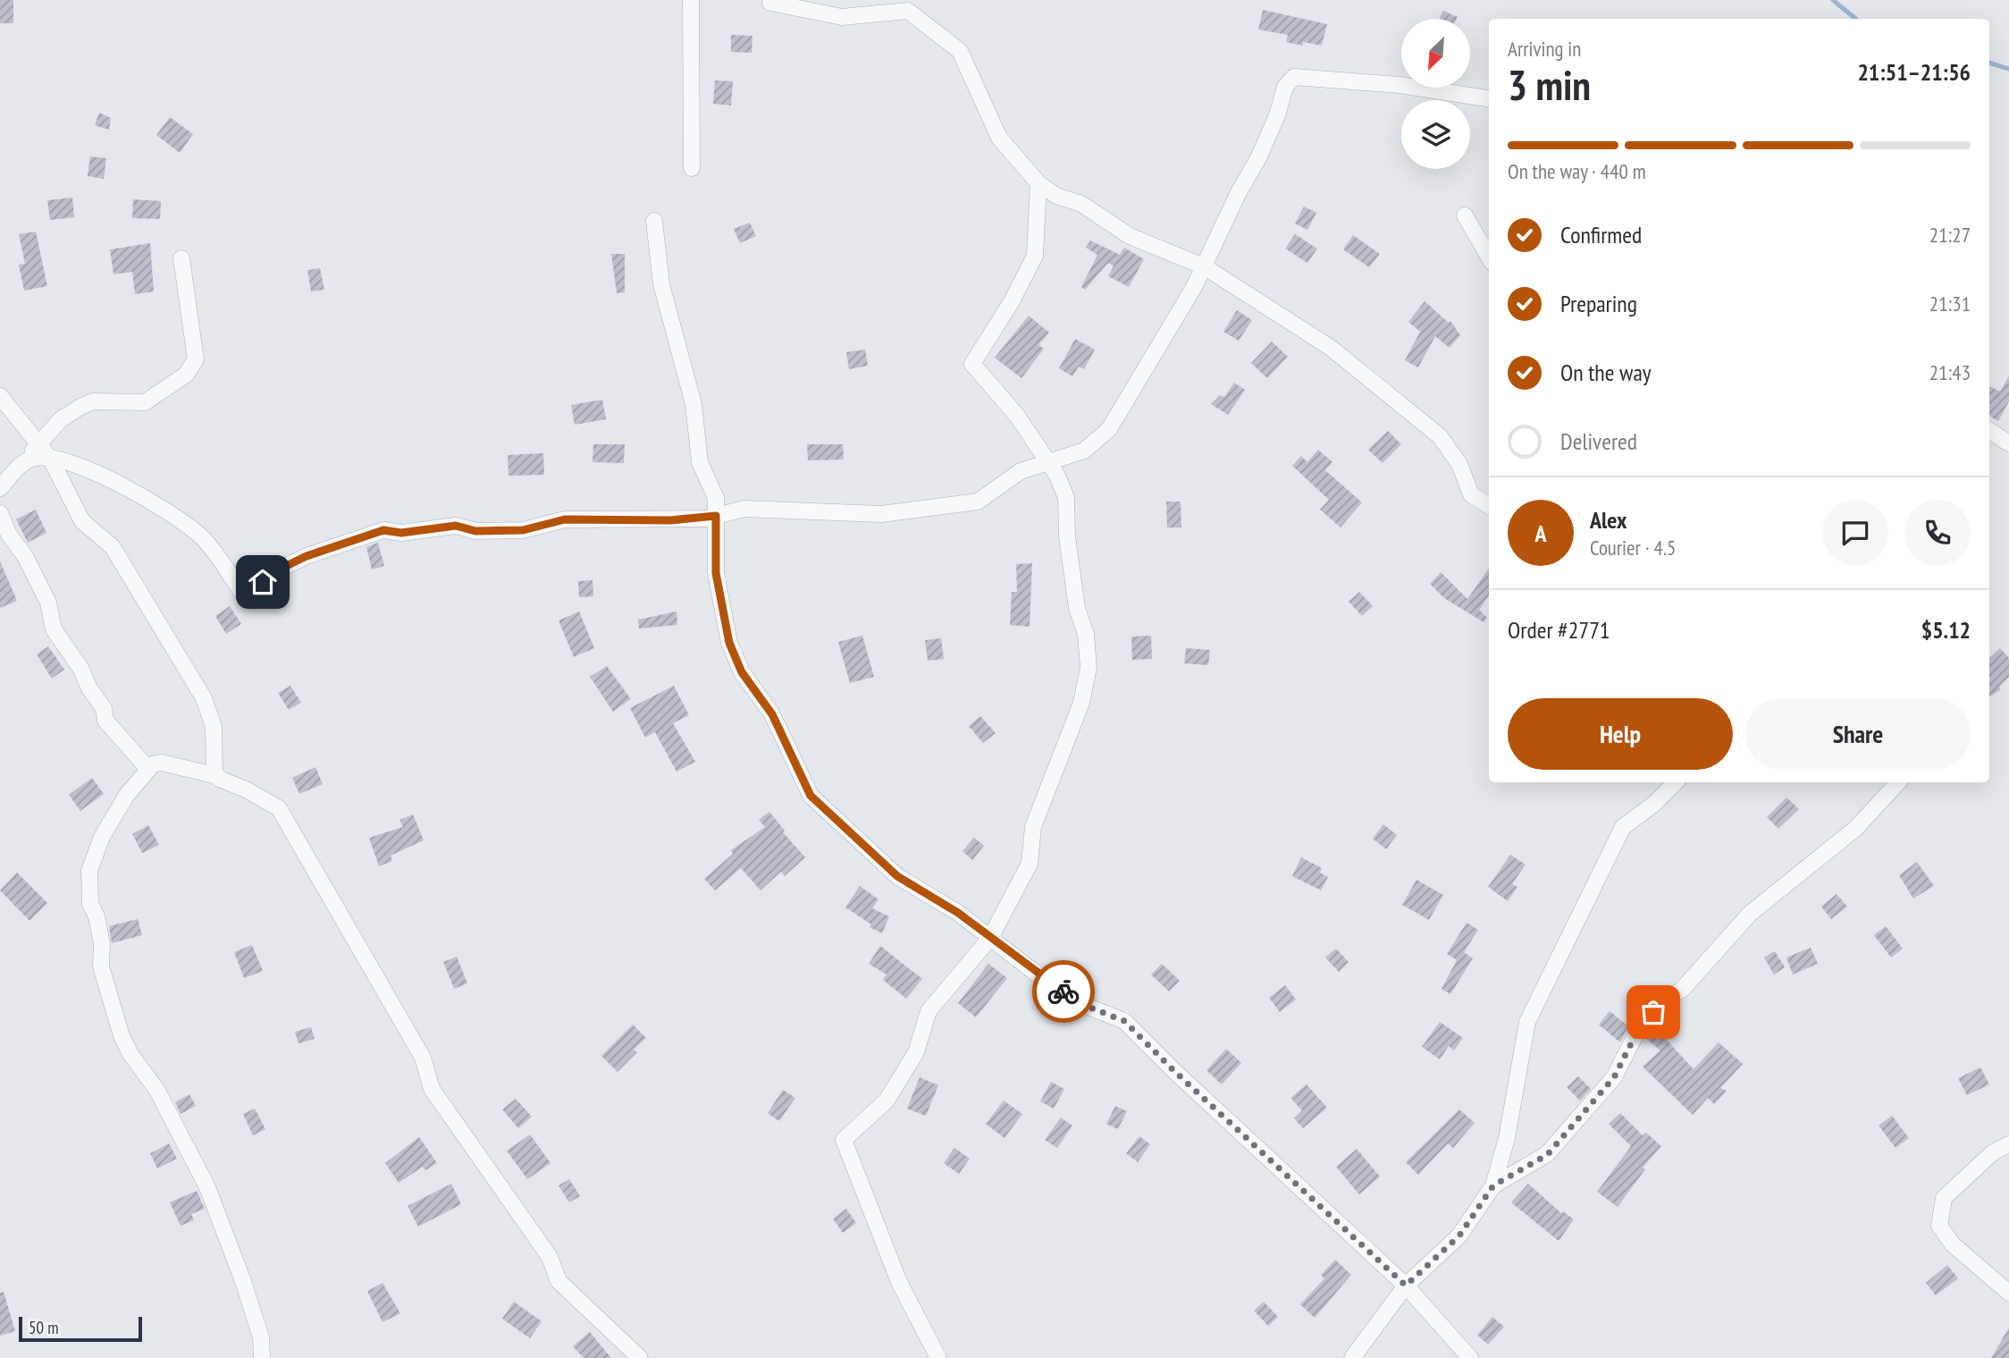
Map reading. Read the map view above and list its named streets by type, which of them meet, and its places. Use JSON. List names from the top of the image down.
{
  "scale_bar": "50 m",
  "north": "bottom left",
  "page": {
    "heading": ["3 min", "Arriving in", "21:51–21:56"],
    "panel": [
      "Alex",
      "Courier · 4.5",
      "Order #2771",
      "$5.12"
    ],
    "bar": "On the way · 440 m",
    "list": [
      ["Confirmed", "21:27"],
      ["Preparing", "21:31"],
      ["On the way", "21:43"],
      "Delivered"
    ],
    "round": "A",
    "buttons": ["Help", "Share"],
    "scale": "50 m"
  }
}
